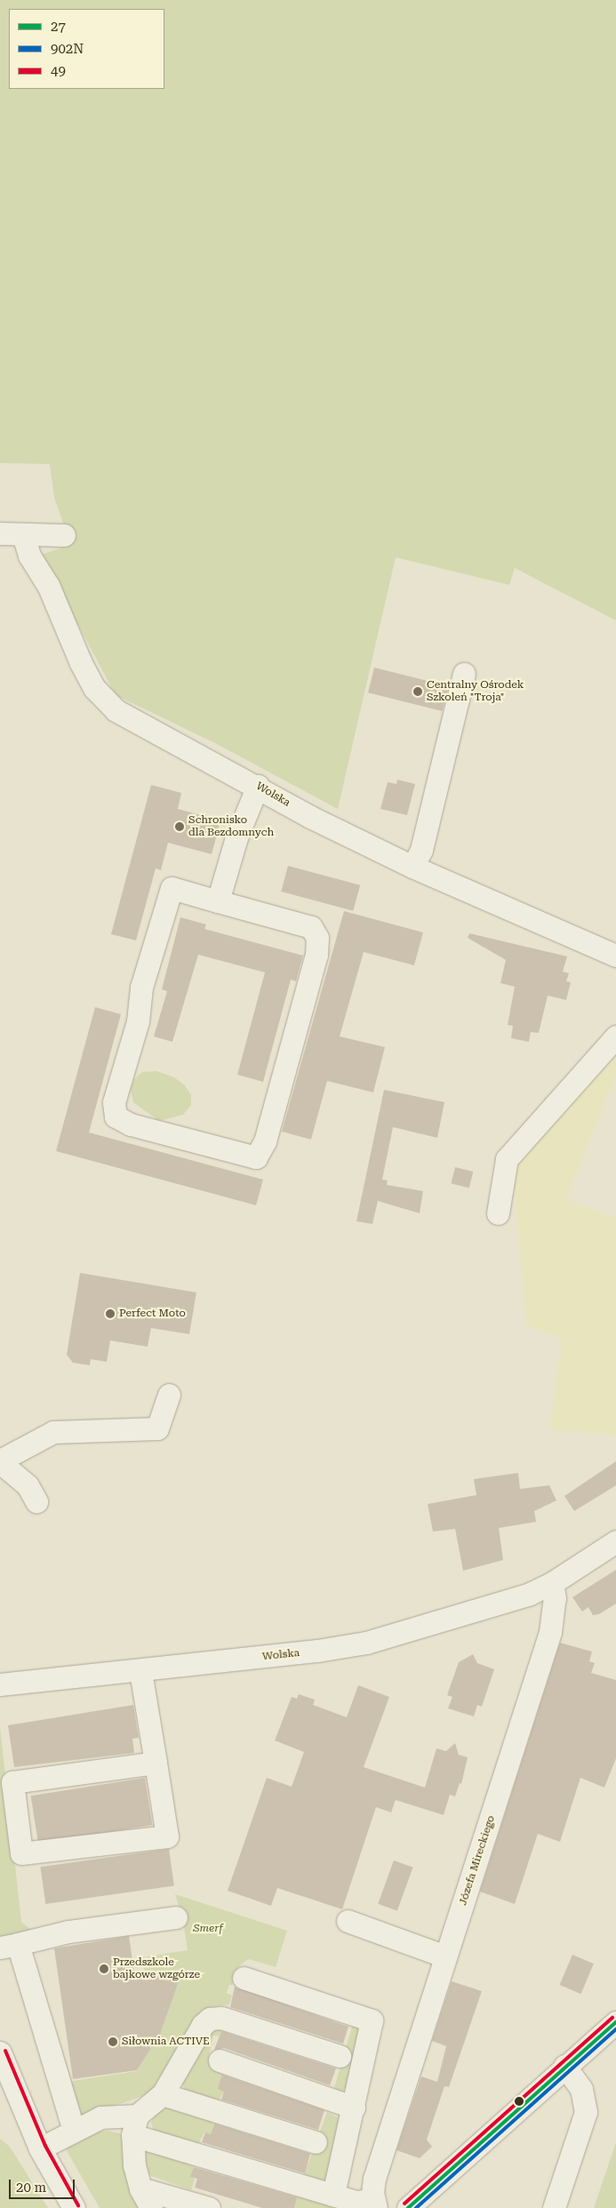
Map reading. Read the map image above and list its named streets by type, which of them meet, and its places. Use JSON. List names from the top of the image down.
{
  "streets": {
    "street": ["Wolska", "Józefa Mireckiego"]
  },
  "crossings": [
    ["Wolska", "Józefa Mireckiego"]
  ],
  "parks": ["Smerf"],
  "places": [
    "Centralny Ośrodek Szkoleń \"Troja\"",
    "Schronisko dla Bezdomnych",
    "Perfect Moto",
    "Przedszkole bajkowe wzgórze",
    "Siłownia ACTIVE"
  ],
  "lines": ["transit line 49", "transit line 27", "transit line 902N"],
  "legend": ["27", "902N", "49"],
  "scale_bar": "20 m"
}
